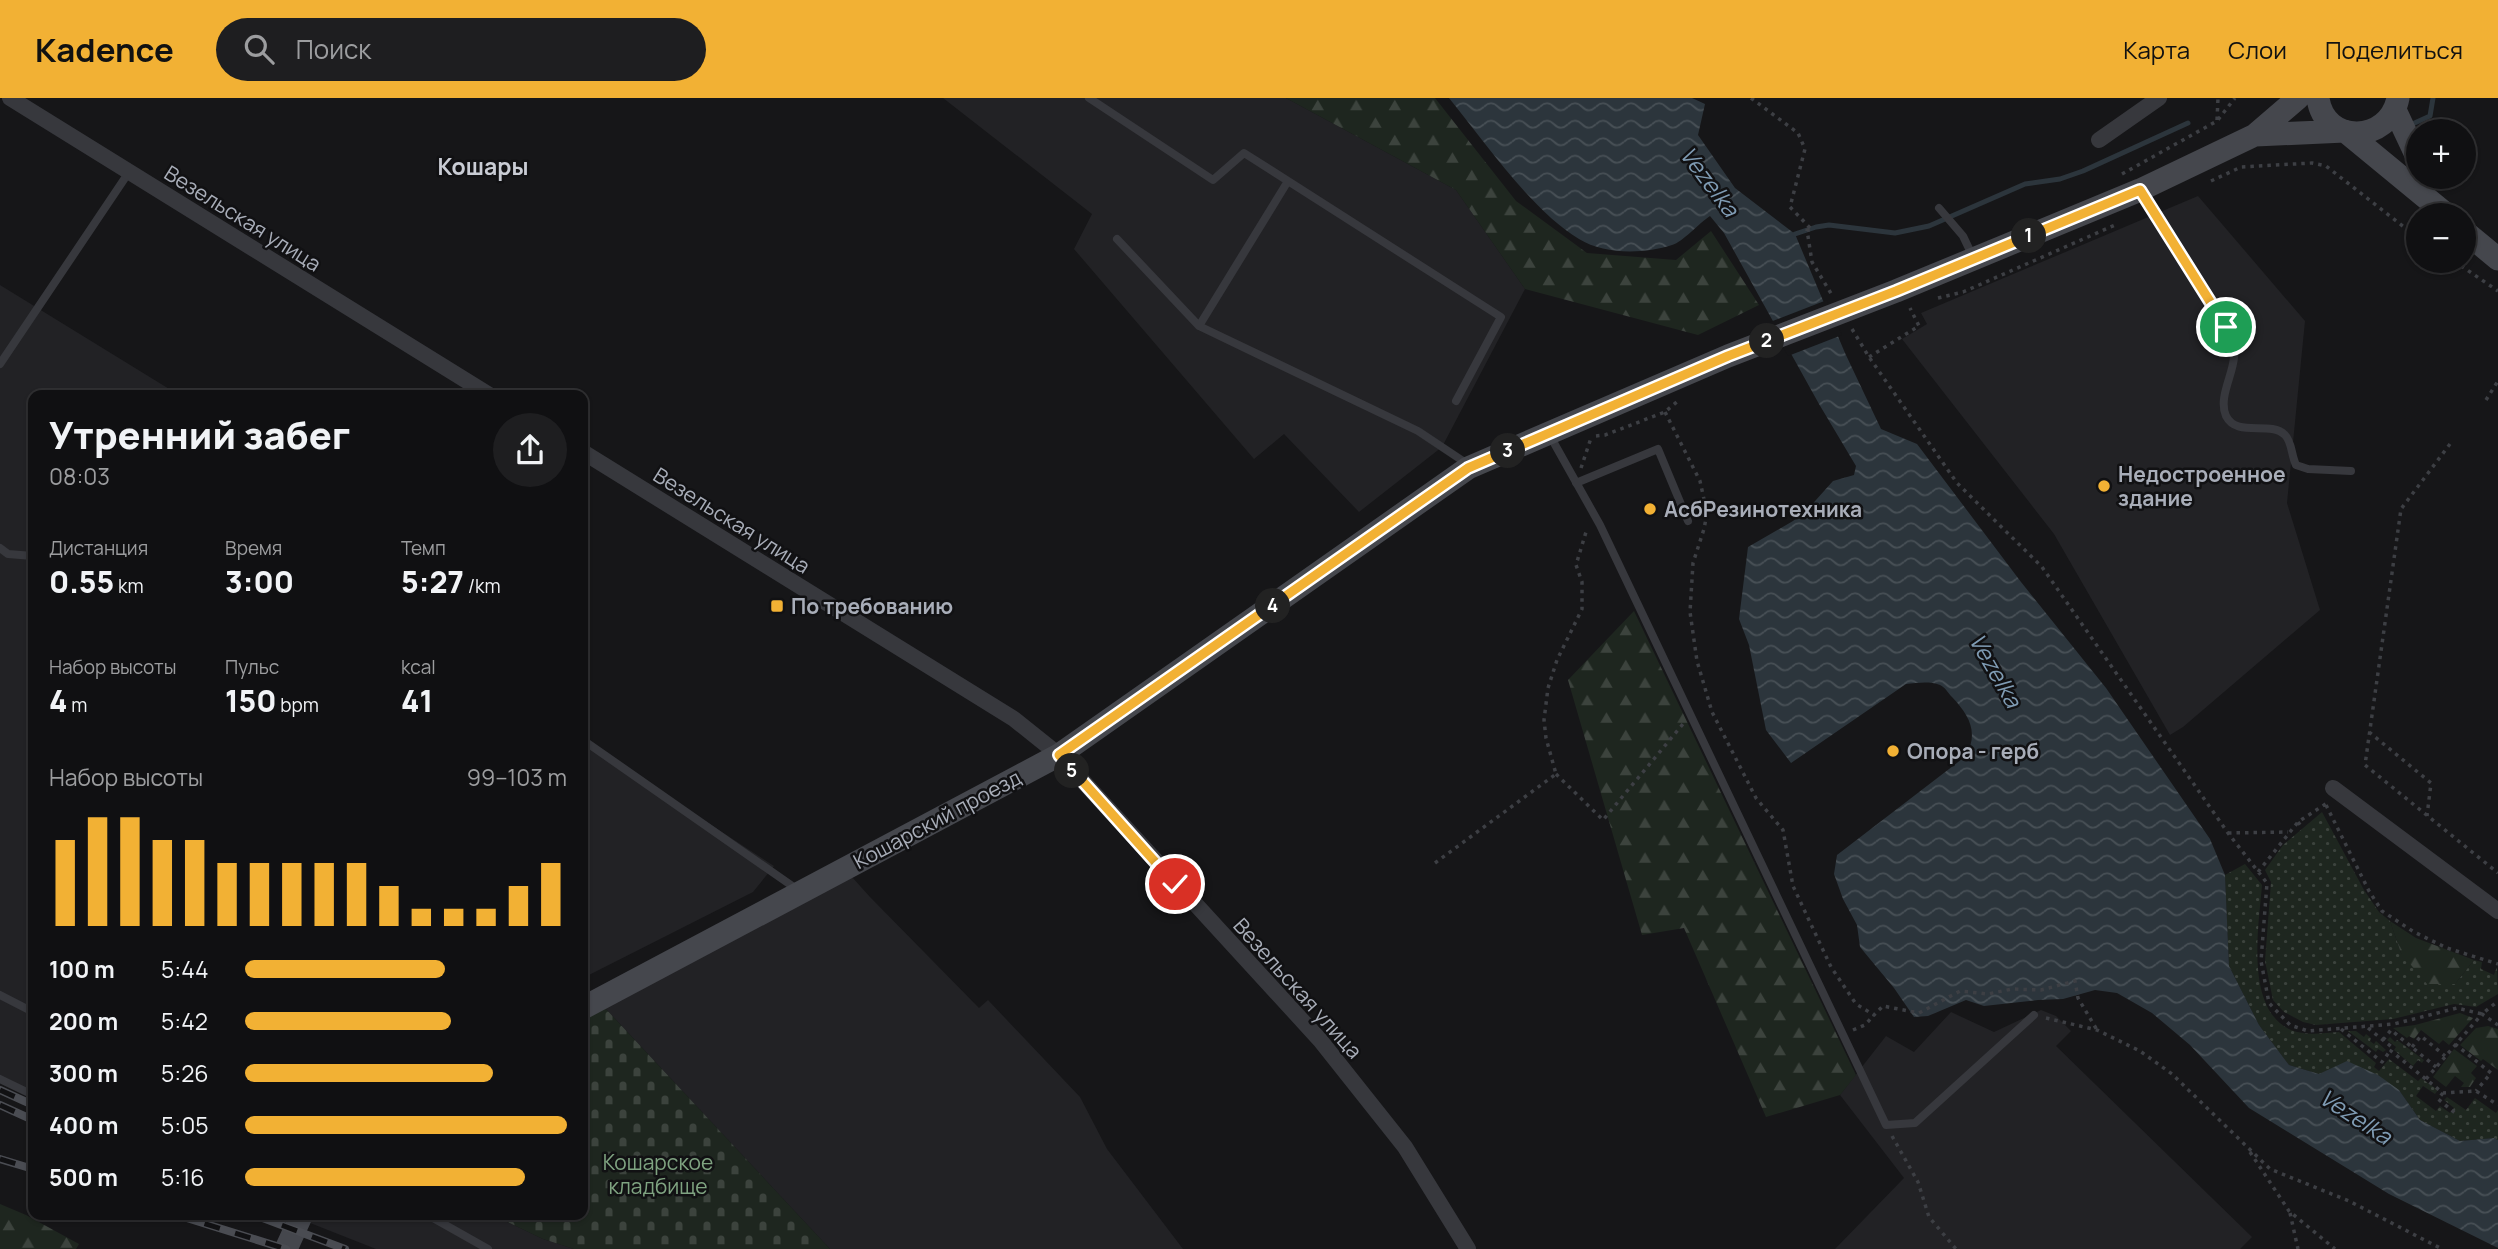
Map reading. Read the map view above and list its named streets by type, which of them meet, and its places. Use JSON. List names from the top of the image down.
{
  "streets": {
    "street": ["Везельская улица", "Кошарский проезд"]
  },
  "crossings": [
    ["Везельская улица", "Кошарский проезд"]
  ],
  "districts": ["Кошары"],
  "water": ["Vezelka"],
  "parks": ["Кошарское кладбище"],
  "places": {
    "other": ["Недостроенное здание", "АсбРезинотехника", "Опора - герб"],
    "transit": ["По требованию"]
  },
  "page": {
    "header": "Kadence",
    "search": "Поиск",
    "nav": ["Карта", "Слои", "Поделиться"],
    "map_buttons": ["+", "−"],
    "pins": [
      "1",
      "2",
      "3",
      "4",
      "5"
    ],
    "heading": ["Утренний забег", "08:03"],
    "stats": [
      ["Дистанция", "0.55 km"],
      ["Время", "3:00"],
      ["Темп", "5:27 /km"],
      ["Набор высоты", "4 m"],
      ["Пульс", "150 bpm"],
      ["kcal", "41"]
    ],
    "chart": ["Набор высоты", "99–103 m"],
    "list": [
      {
        "name": "100 m",
        "note": "5:44"
      },
      {
        "name": "200 m",
        "note": "5:42"
      },
      {
        "name": "300 m",
        "note": "5:26"
      },
      {
        "name": "400 m",
        "note": "5:05"
      },
      {
        "name": "500 m",
        "note": "5:16"
      }
    ]
  }
}
